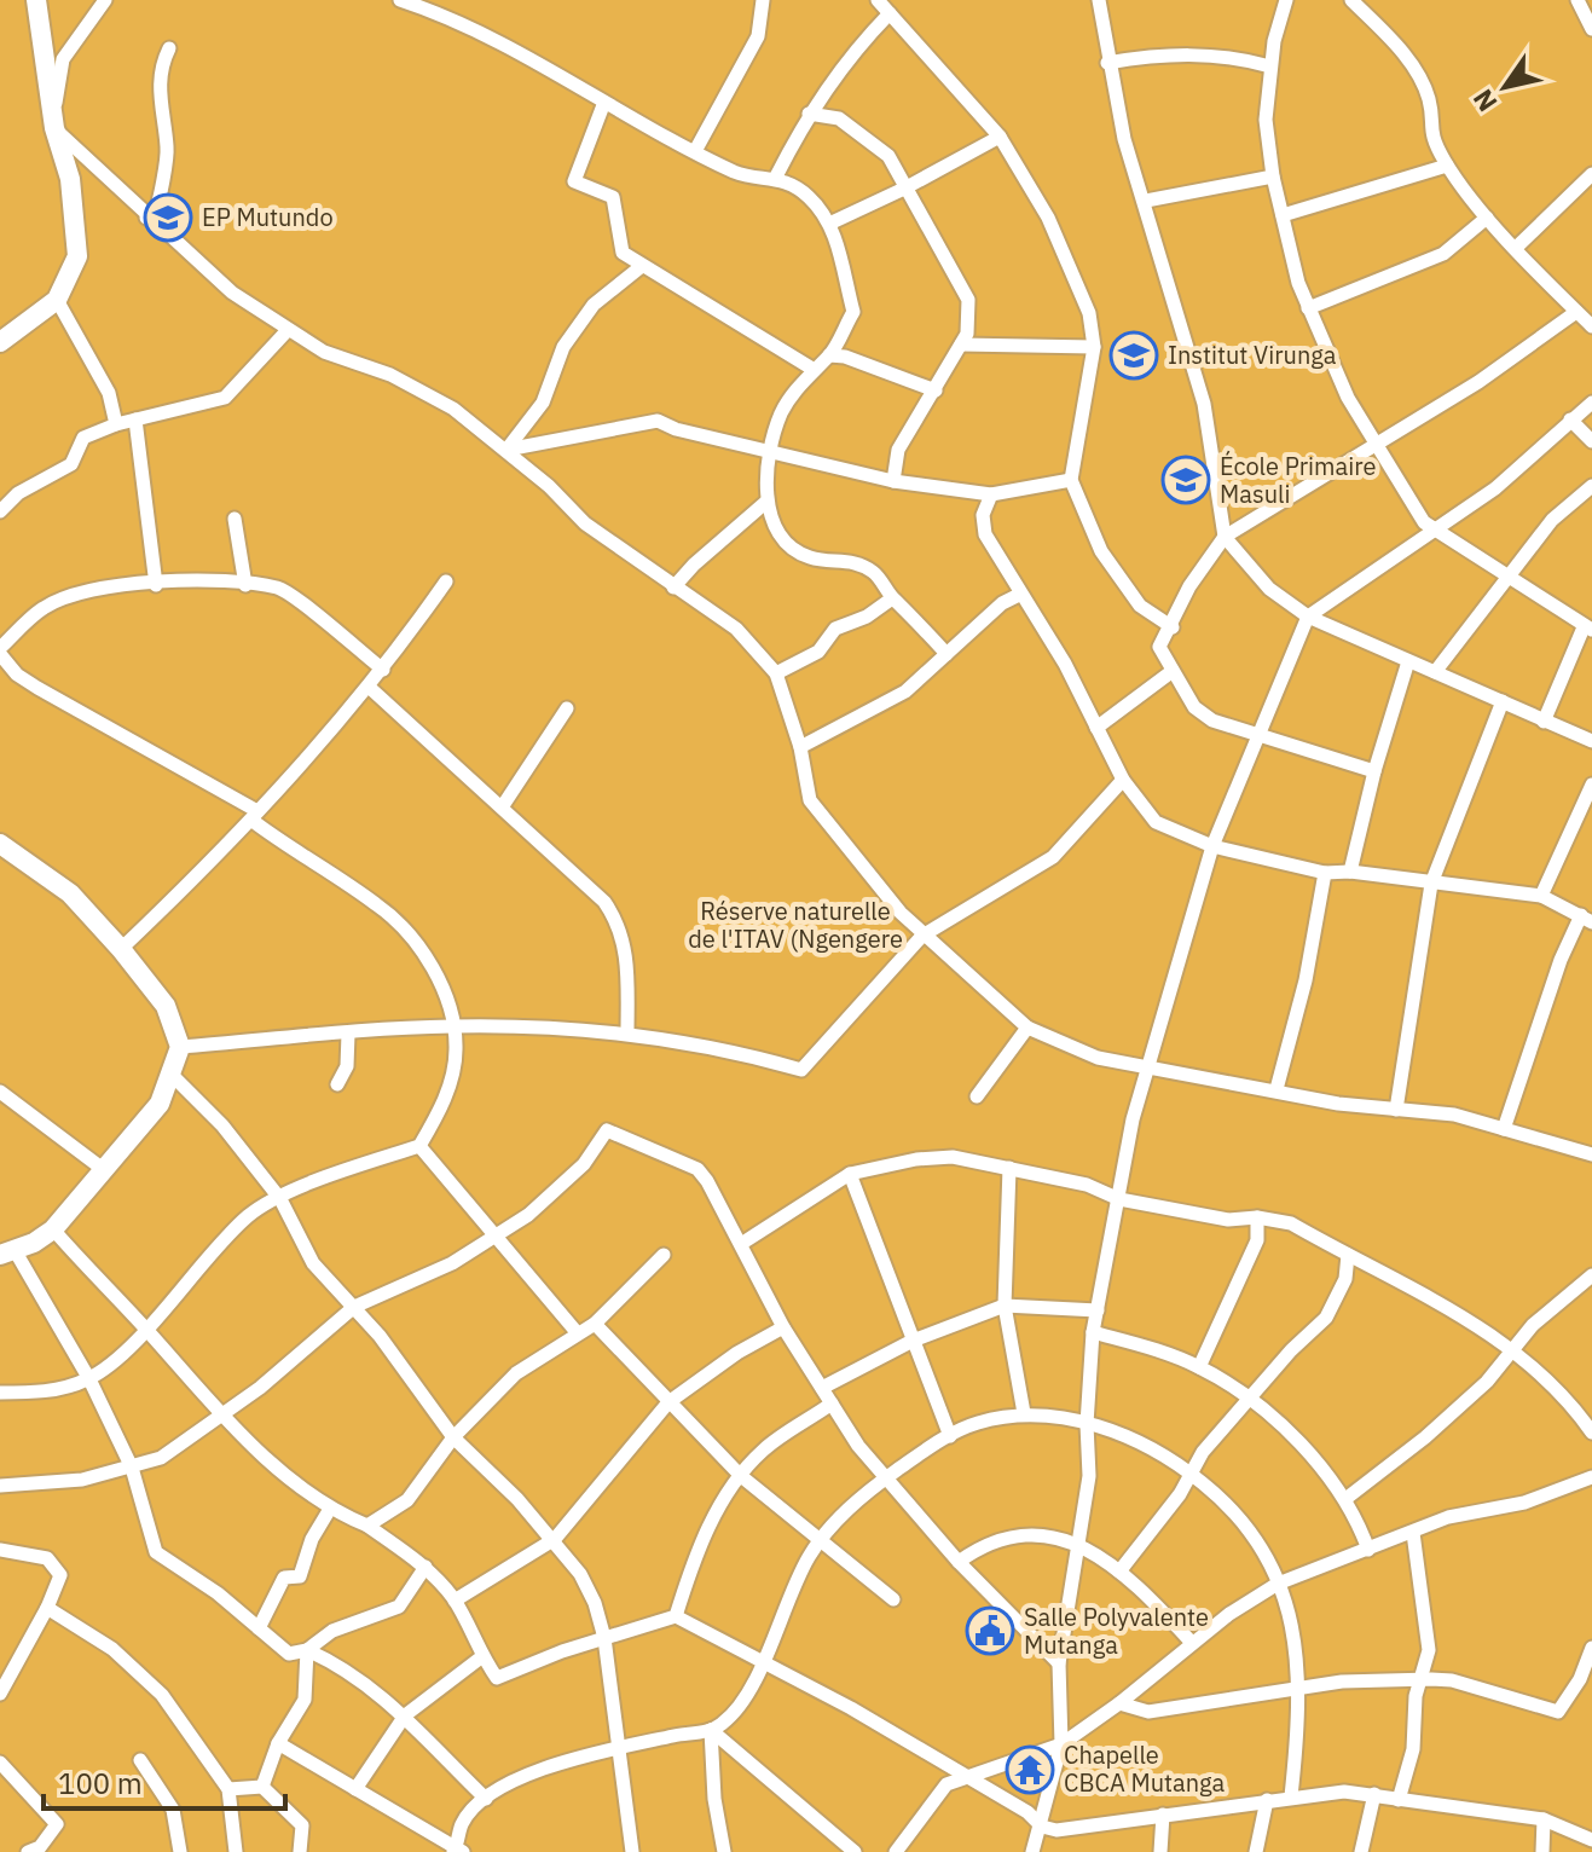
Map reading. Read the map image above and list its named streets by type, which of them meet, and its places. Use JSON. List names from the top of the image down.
{
  "parks": ["Réserve naturelle de l'ITAV (Ngengere"],
  "places": {
    "school or university": ["EP Mutundo", "Institut Virunga", "École Primaire Masuli"],
    "public building": ["Salle Polyvalente Mutanga"],
    "temple": ["Chapelle CBCA Mutanga"]
  },
  "scale_bar": "100 m",
  "north": "bottom left"
}
